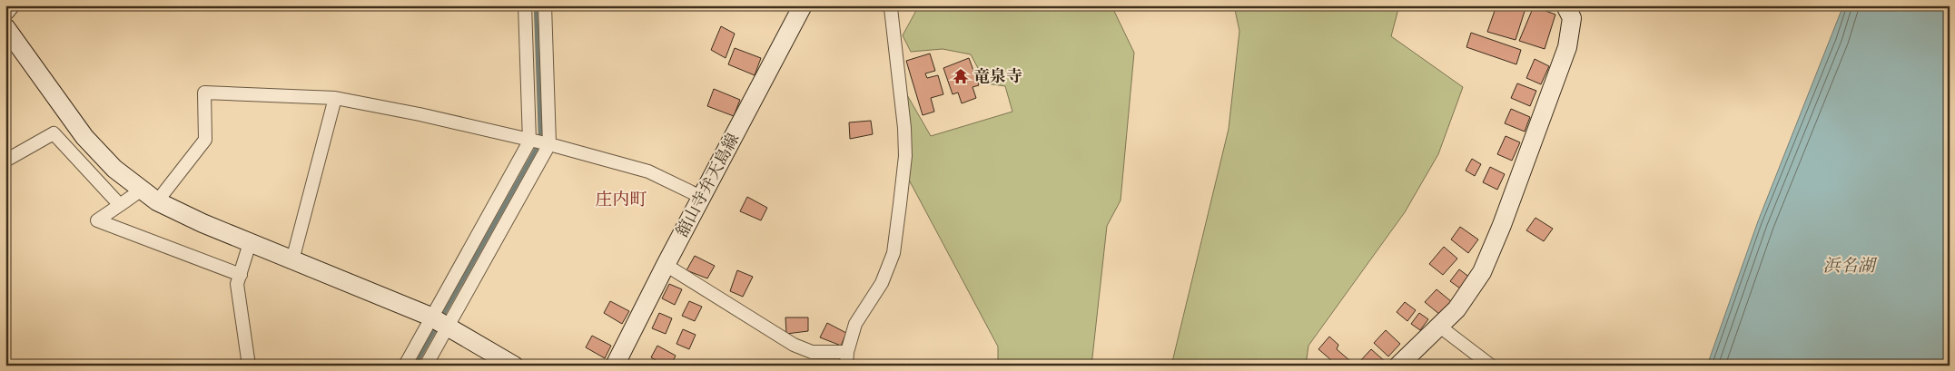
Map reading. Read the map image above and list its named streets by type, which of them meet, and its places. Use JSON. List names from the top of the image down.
{
  "streets": {
    "street": ["舘山寺弁天島線"]
  },
  "districts": ["庄内町"],
  "water": ["浜名湖"],
  "places": {
    "temple": ["竜泉寺"]
  }
}
